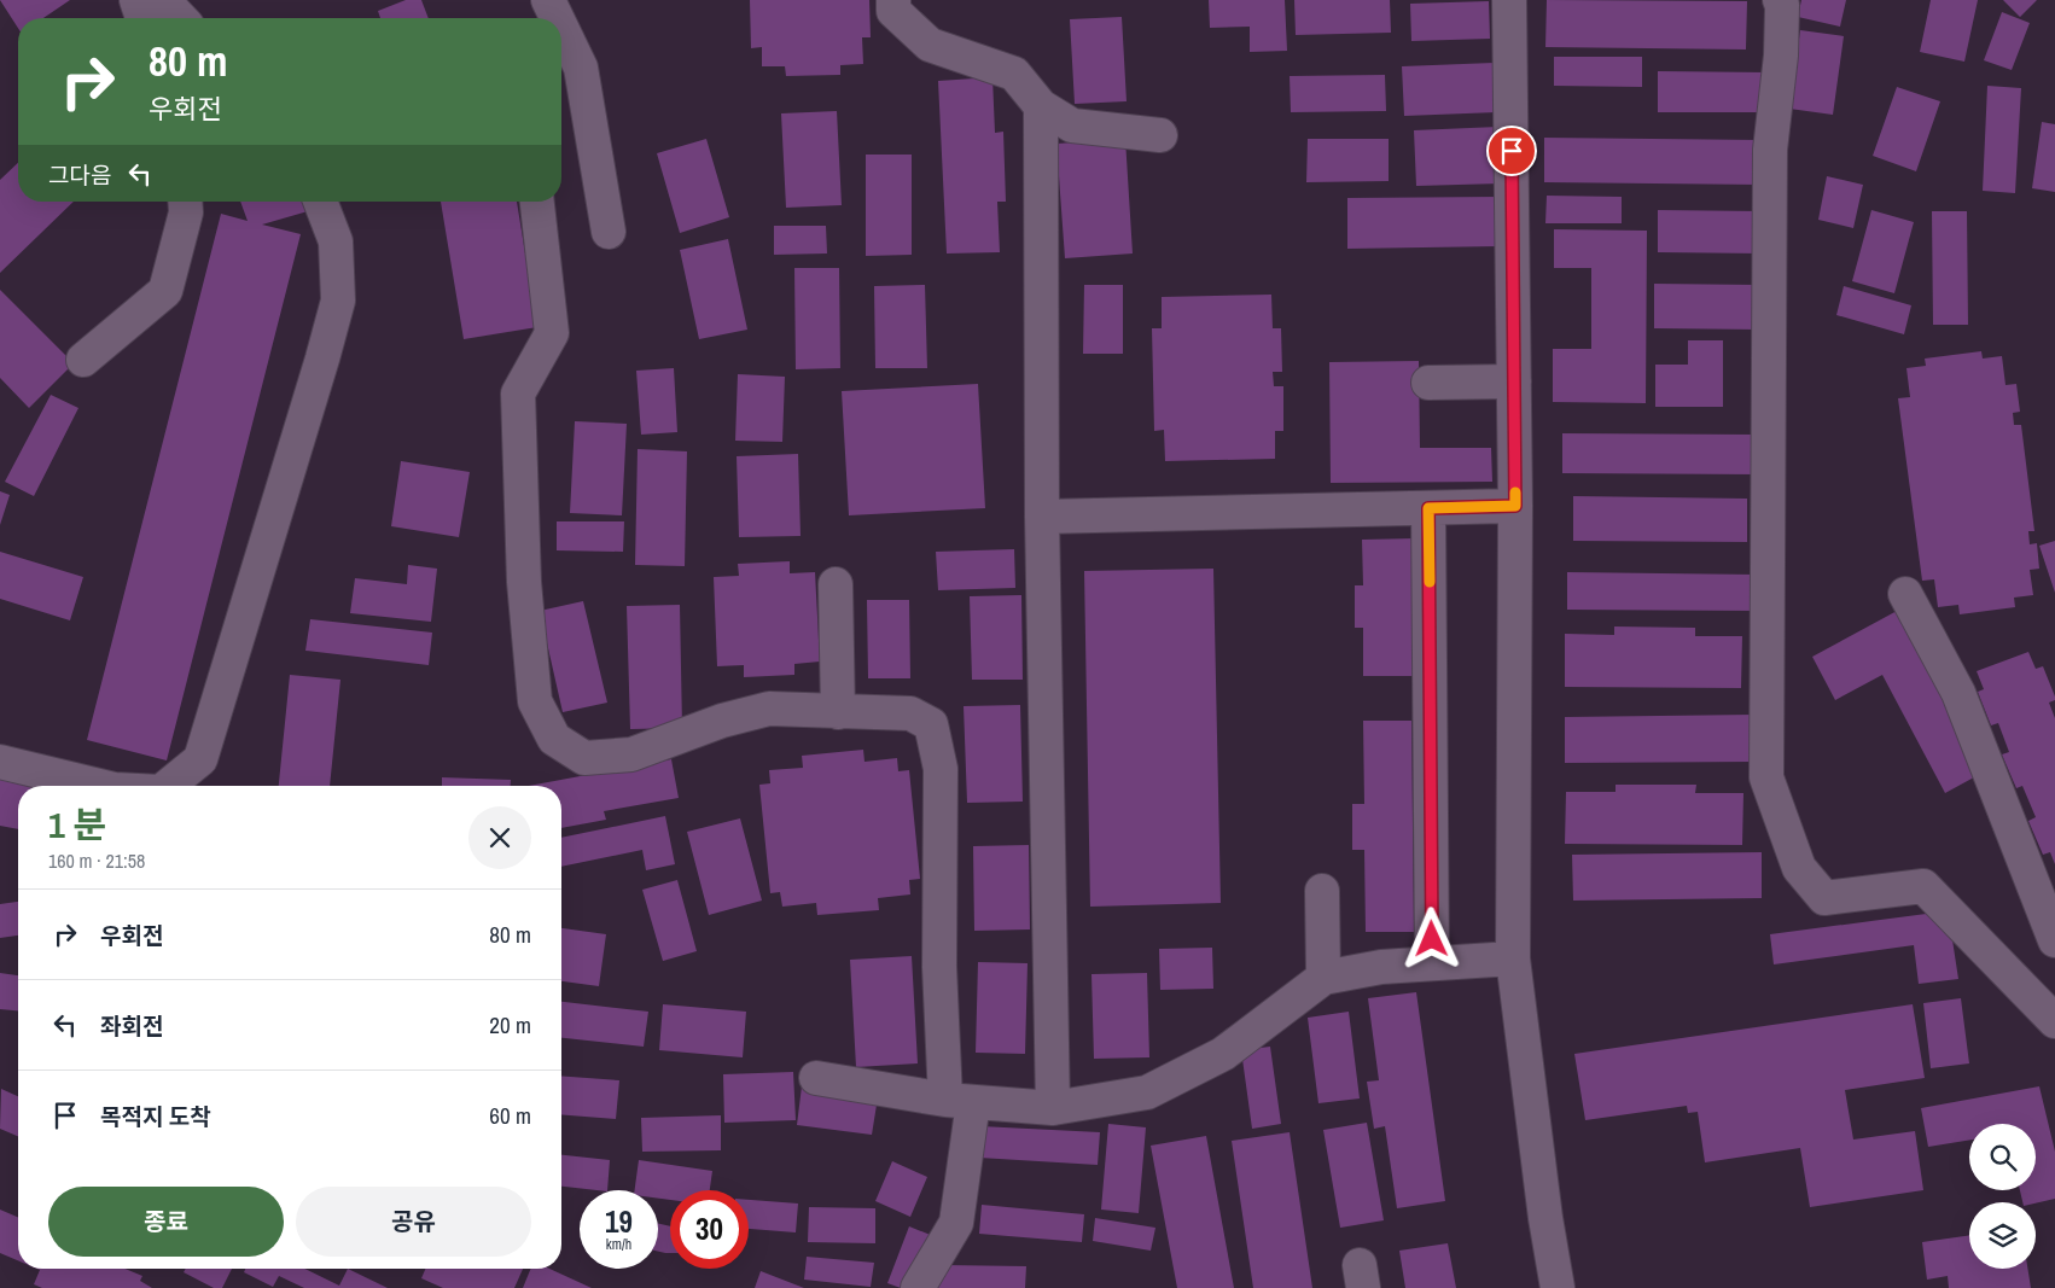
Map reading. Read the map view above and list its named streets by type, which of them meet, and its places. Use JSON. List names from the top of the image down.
{
  "page": {
    "turn": ["80 m", "우회전"],
    "then": "그다음",
    "heading": ["1 분", "160 m · 21:58"],
    "list": [
      {
        "name": "우회전",
        "value": "80 m"
      },
      {
        "name": "좌회전",
        "value": "20 m"
      },
      {
        "name": "목적지 도착",
        "value": "60 m"
      }
    ],
    "buttons": ["종료", "공유"],
    "speed": "19 km/h",
    "limit": "30"
  }
}
